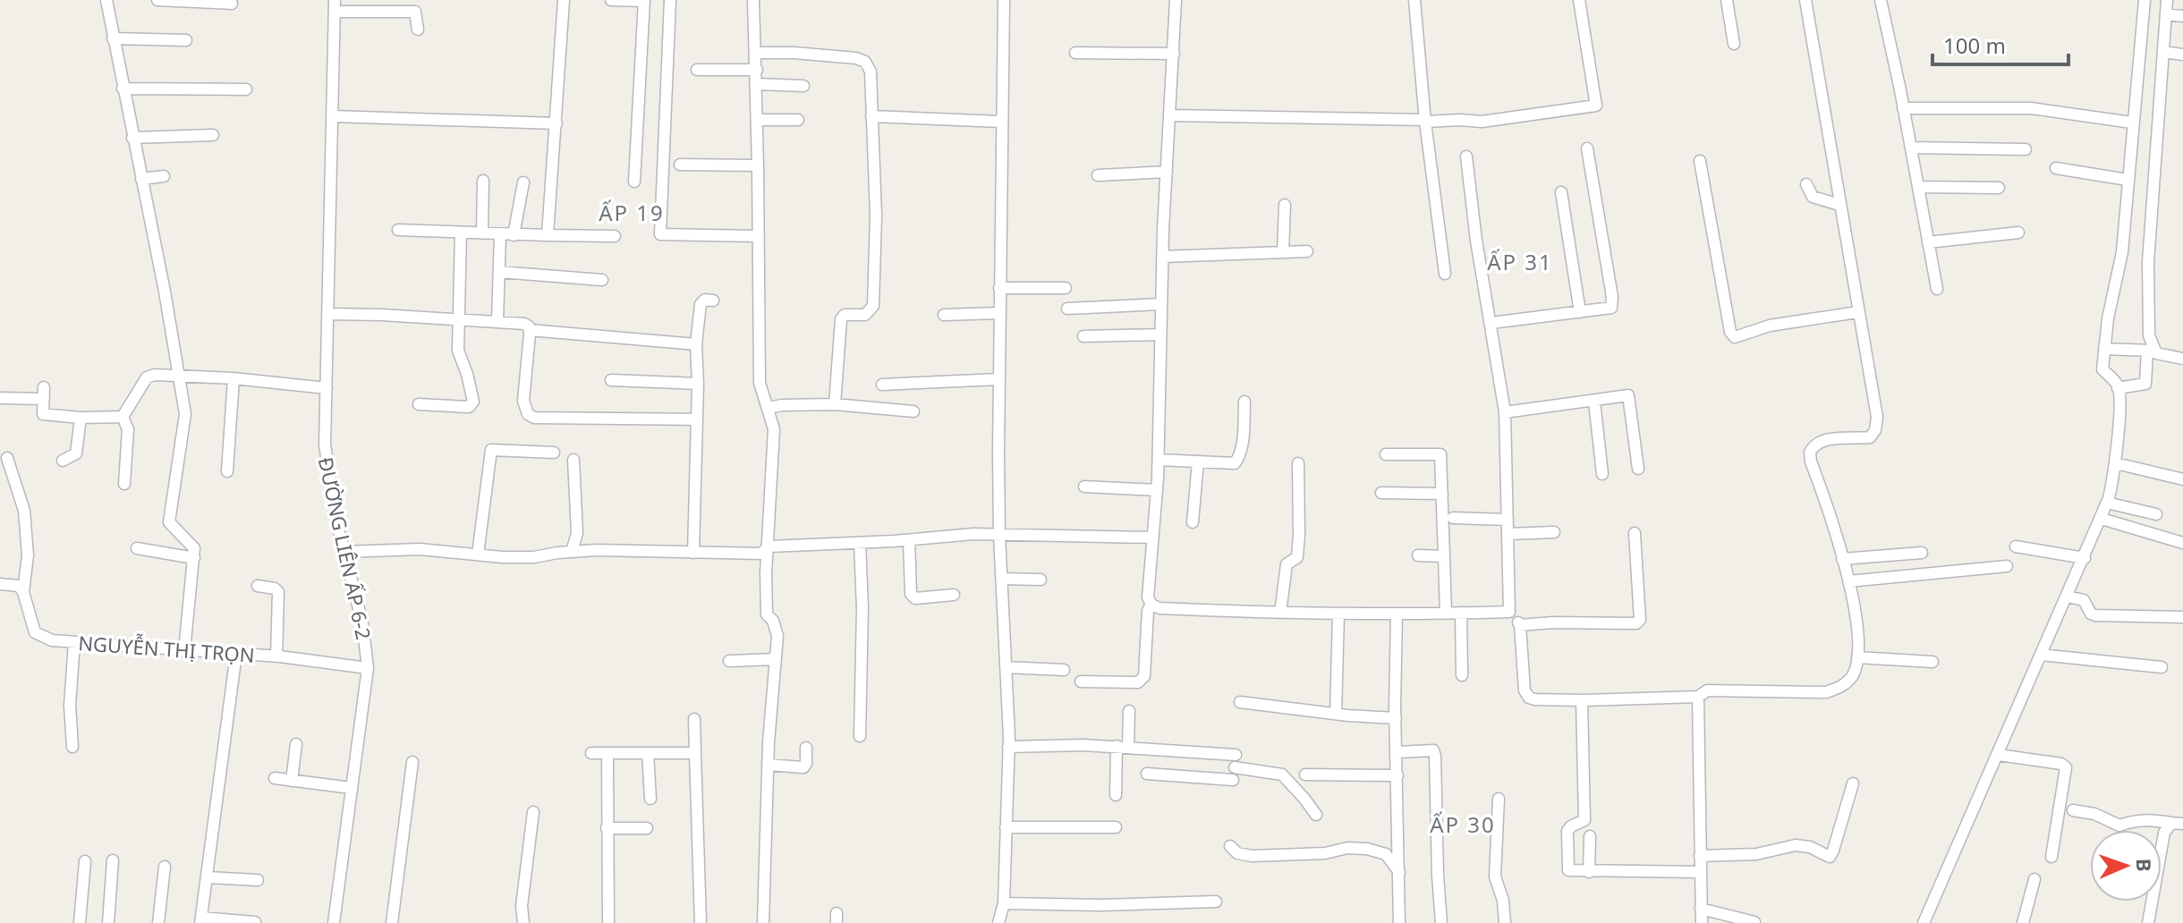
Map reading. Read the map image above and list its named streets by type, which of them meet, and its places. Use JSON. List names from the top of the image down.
{
  "streets": {
    "street": ["ĐƯỜNG LIÊN ẤP 6-2", "NGUYỄN THỊ TRỌN"]
  },
  "crossings": [
    ["ĐƯỜNG LIÊN ẤP 6-2", "NGUYỄN THỊ TRỌN"]
  ],
  "districts": ["ẤP 19", "ẤP 31", "ẤP 30"],
  "scale_bar": "100 m",
  "north": "right"
}
